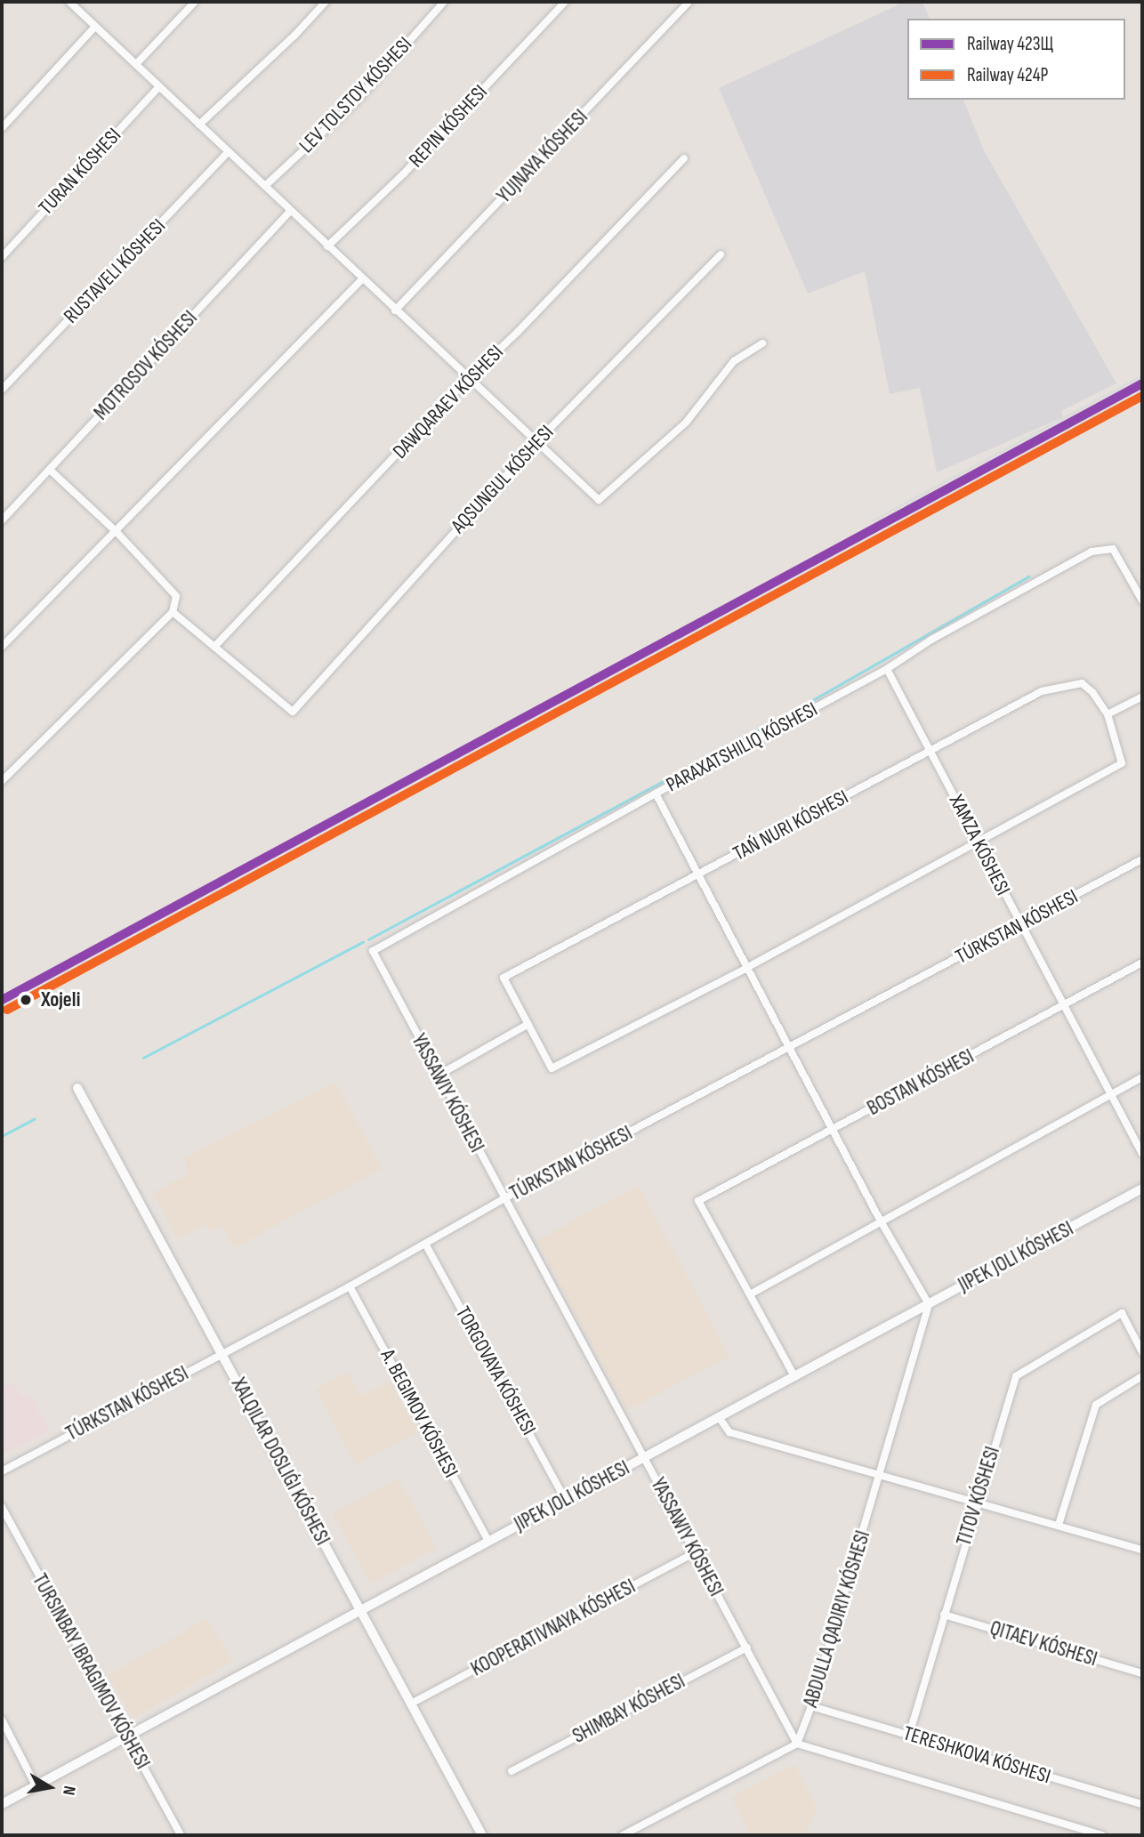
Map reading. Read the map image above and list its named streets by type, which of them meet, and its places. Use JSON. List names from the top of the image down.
{
  "streets": {
    "street": [
      "LEV TOLSTOY KÓSHESI",
      "REPIN KÓSHESI",
      "YUJNAYA KÓSHESI",
      "TURAN KÓSHESI",
      "RUSTAVELI KÓSHESI",
      "MOTROSOV KÓSHESI",
      "DAWQARAEV KÓSHESI",
      "AQSUNGUL KÓSHESI",
      "XAMZA KÓSHESI",
      "TÚRKSTAN KÓSHESI",
      "BOSTAN KÓSHESI",
      "YASSAWIY KÓSHESI",
      "TORGOVAYA KÓSHESI",
      "A. BEGIMOV KÓSHESI",
      "TITOV KÓSHESI",
      "KOOPERATIVNAYA KÓSHESI",
      "QITAEV KÓSHESI",
      "TURSINBAY IBRAGIMOV KÓSHESI",
      "SHIMBAY KÓSHESI",
      "TERESHKOVA KÓSHESI"
    ]
  },
  "crossings": [
    ["DAWQARAEV KÓSHESI", "AQSUNGUL KÓSHESI"],
    ["XAMZA KÓSHESI", "TÚRKSTAN KÓSHESI"],
    ["XAMZA KÓSHESI", "BOSTAN KÓSHESI"],
    ["TÚRKSTAN KÓSHESI", "YASSAWIY KÓSHESI"],
    ["TÚRKSTAN KÓSHESI", "TORGOVAYA KÓSHESI"],
    ["TÚRKSTAN KÓSHESI", "A. BEGIMOV KÓSHESI"],
    ["YASSAWIY KÓSHESI", "KOOPERATIVNAYA KÓSHESI"],
    ["YASSAWIY KÓSHESI", "SHIMBAY KÓSHESI"],
    ["TITOV KÓSHESI", "QITAEV KÓSHESI"],
    ["TITOV KÓSHESI", "TERESHKOVA KÓSHESI"]
  ],
  "places": ["Xojeli"],
  "lines": ["rail line 423Щ", "rail line 424Р"],
  "legend": ["Railway 423Щ", "Railway 424Р"],
  "north": "right"
}
